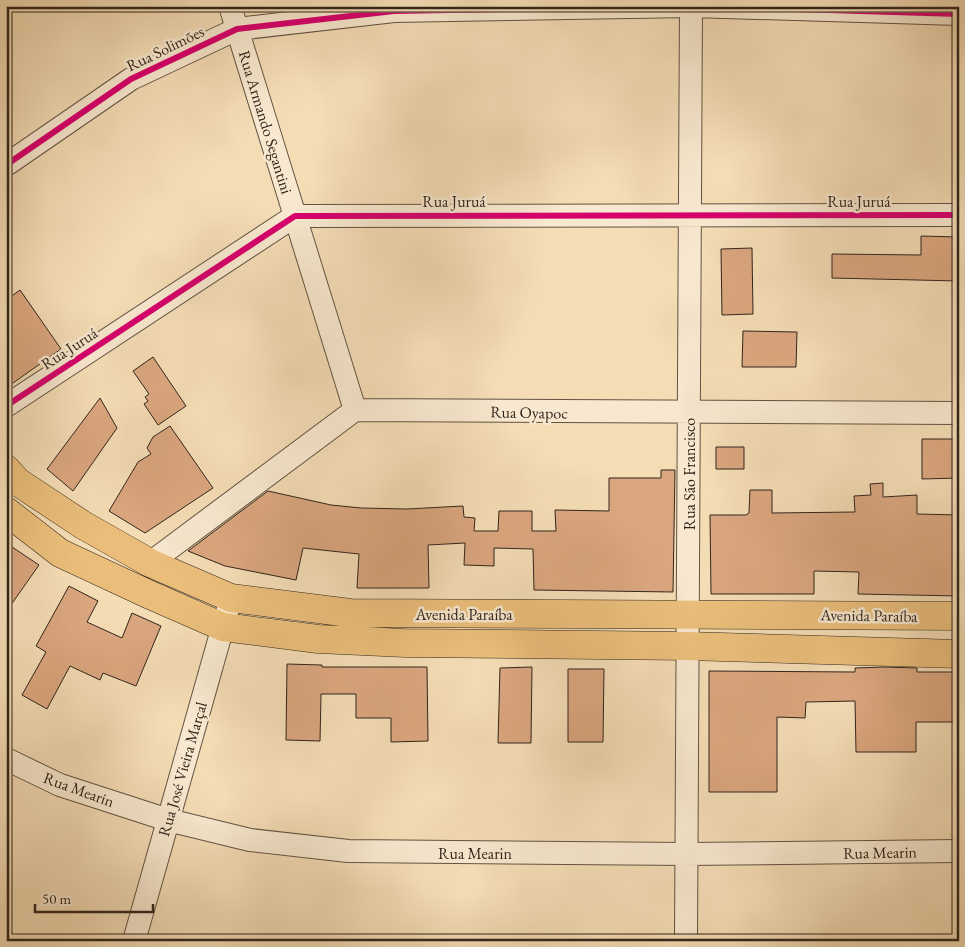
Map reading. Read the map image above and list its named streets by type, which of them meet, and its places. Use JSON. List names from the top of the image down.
{
  "streets": {
    "main road": ["Avenida Paraíba"],
    "street": [
      "Rua Solimões",
      "Rua Armando Segantini",
      "Rua Juruá",
      "Rua Oyapoc",
      "Rua São Francisco",
      "Rua José Vieira Marçal",
      "Rua Mearin"
    ]
  },
  "crossings": [
    ["Rua Solimões", "Rua Armando Segantini"],
    ["Rua Solimões", "Rua São Francisco"],
    ["Rua Armando Segantini", "Rua Juruá"],
    ["Rua Armando Segantini", "Rua Oyapoc"],
    ["Rua Juruá", "Rua São Francisco"],
    ["Rua Oyapoc", "Rua São Francisco"],
    ["Rua São Francisco", "Avenida Paraíba"],
    ["Rua São Francisco", "Rua Mearin"],
    ["Avenida Paraíba", "Rua José Vieira Marçal"],
    ["Rua José Vieira Marçal", "Rua Mearin"]
  ],
  "scale_bar": "50 m"
}
